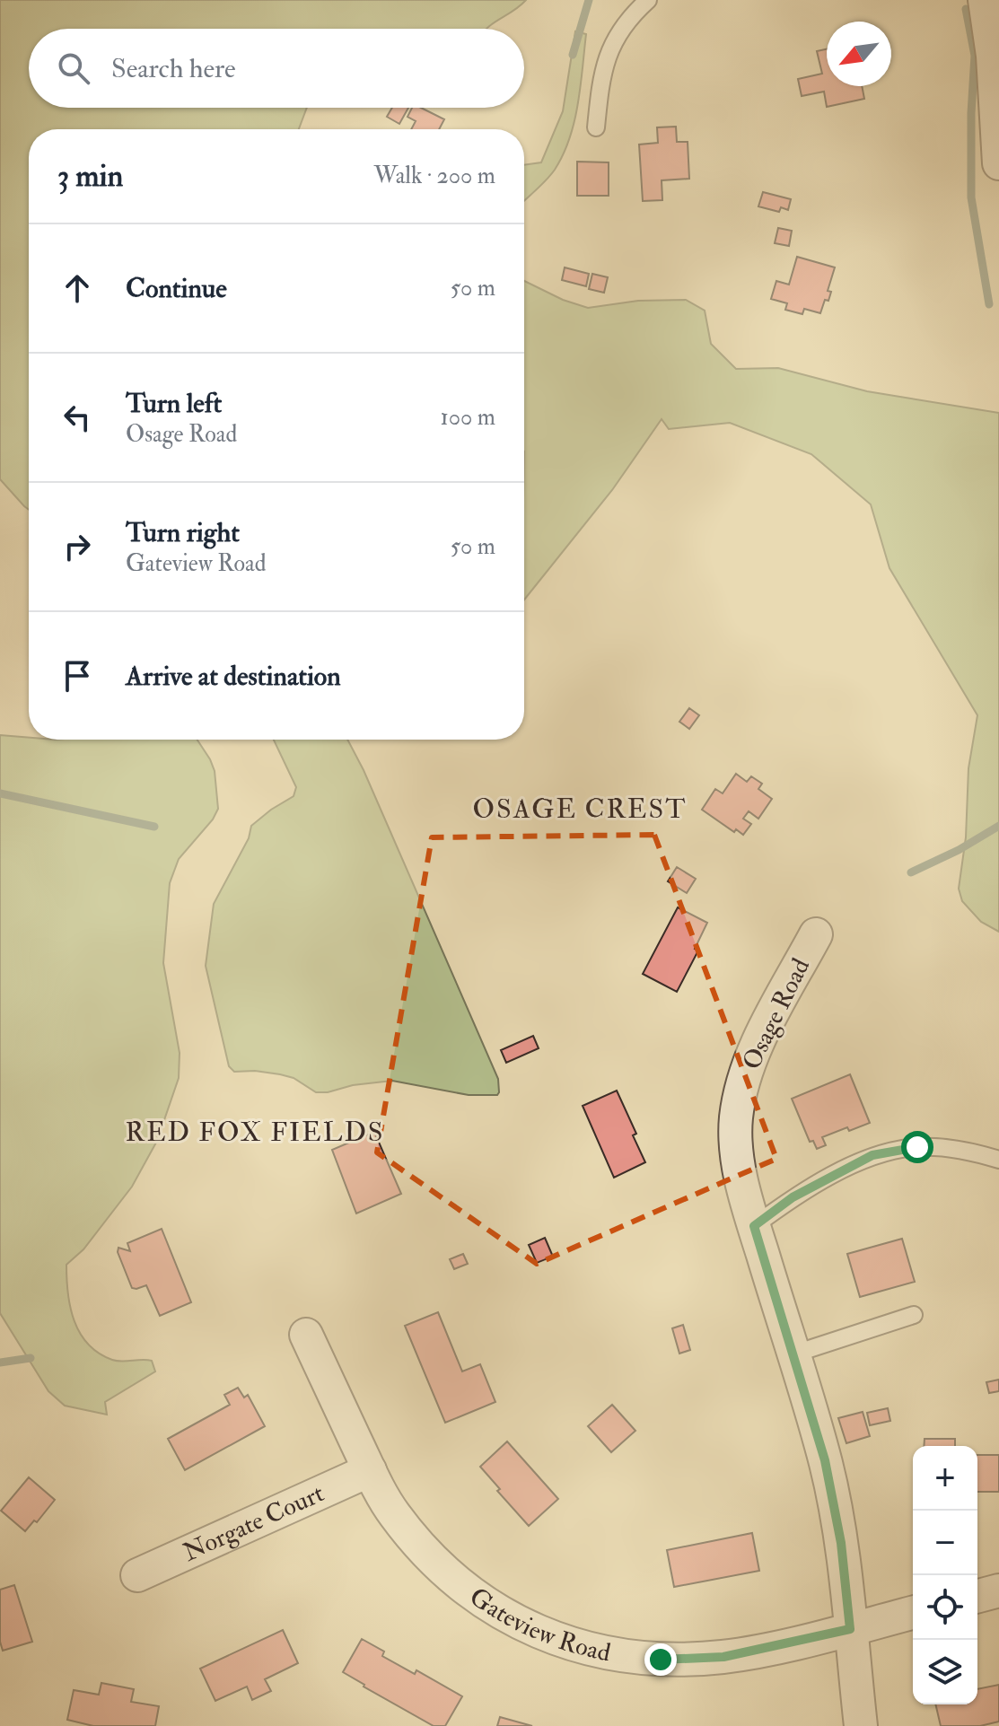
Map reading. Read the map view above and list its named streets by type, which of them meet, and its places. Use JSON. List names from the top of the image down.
{
  "streets": {
    "street": ["Osage Road", "Norgate Court", "Gateview Road"]
  },
  "crossings": [
    ["Osage Road", "Gateview Road"],
    ["Norgate Court", "Gateview Road"]
  ],
  "districts": ["OSAGE CREST", "RED FOX FIELDS"],
  "north": "bottom left",
  "page": {
    "search": "Search here",
    "heading": ["3 min", "Walk · 200 m"],
    "list": [
      ["Continue", "50 m"],
      ["Turn left", "Osage Road", "100 m"],
      ["Turn right", "Gateview Road", "50 m"],
      "Arrive at destination"
    ],
    "map_buttons": ["+", "−"]
  }
}
